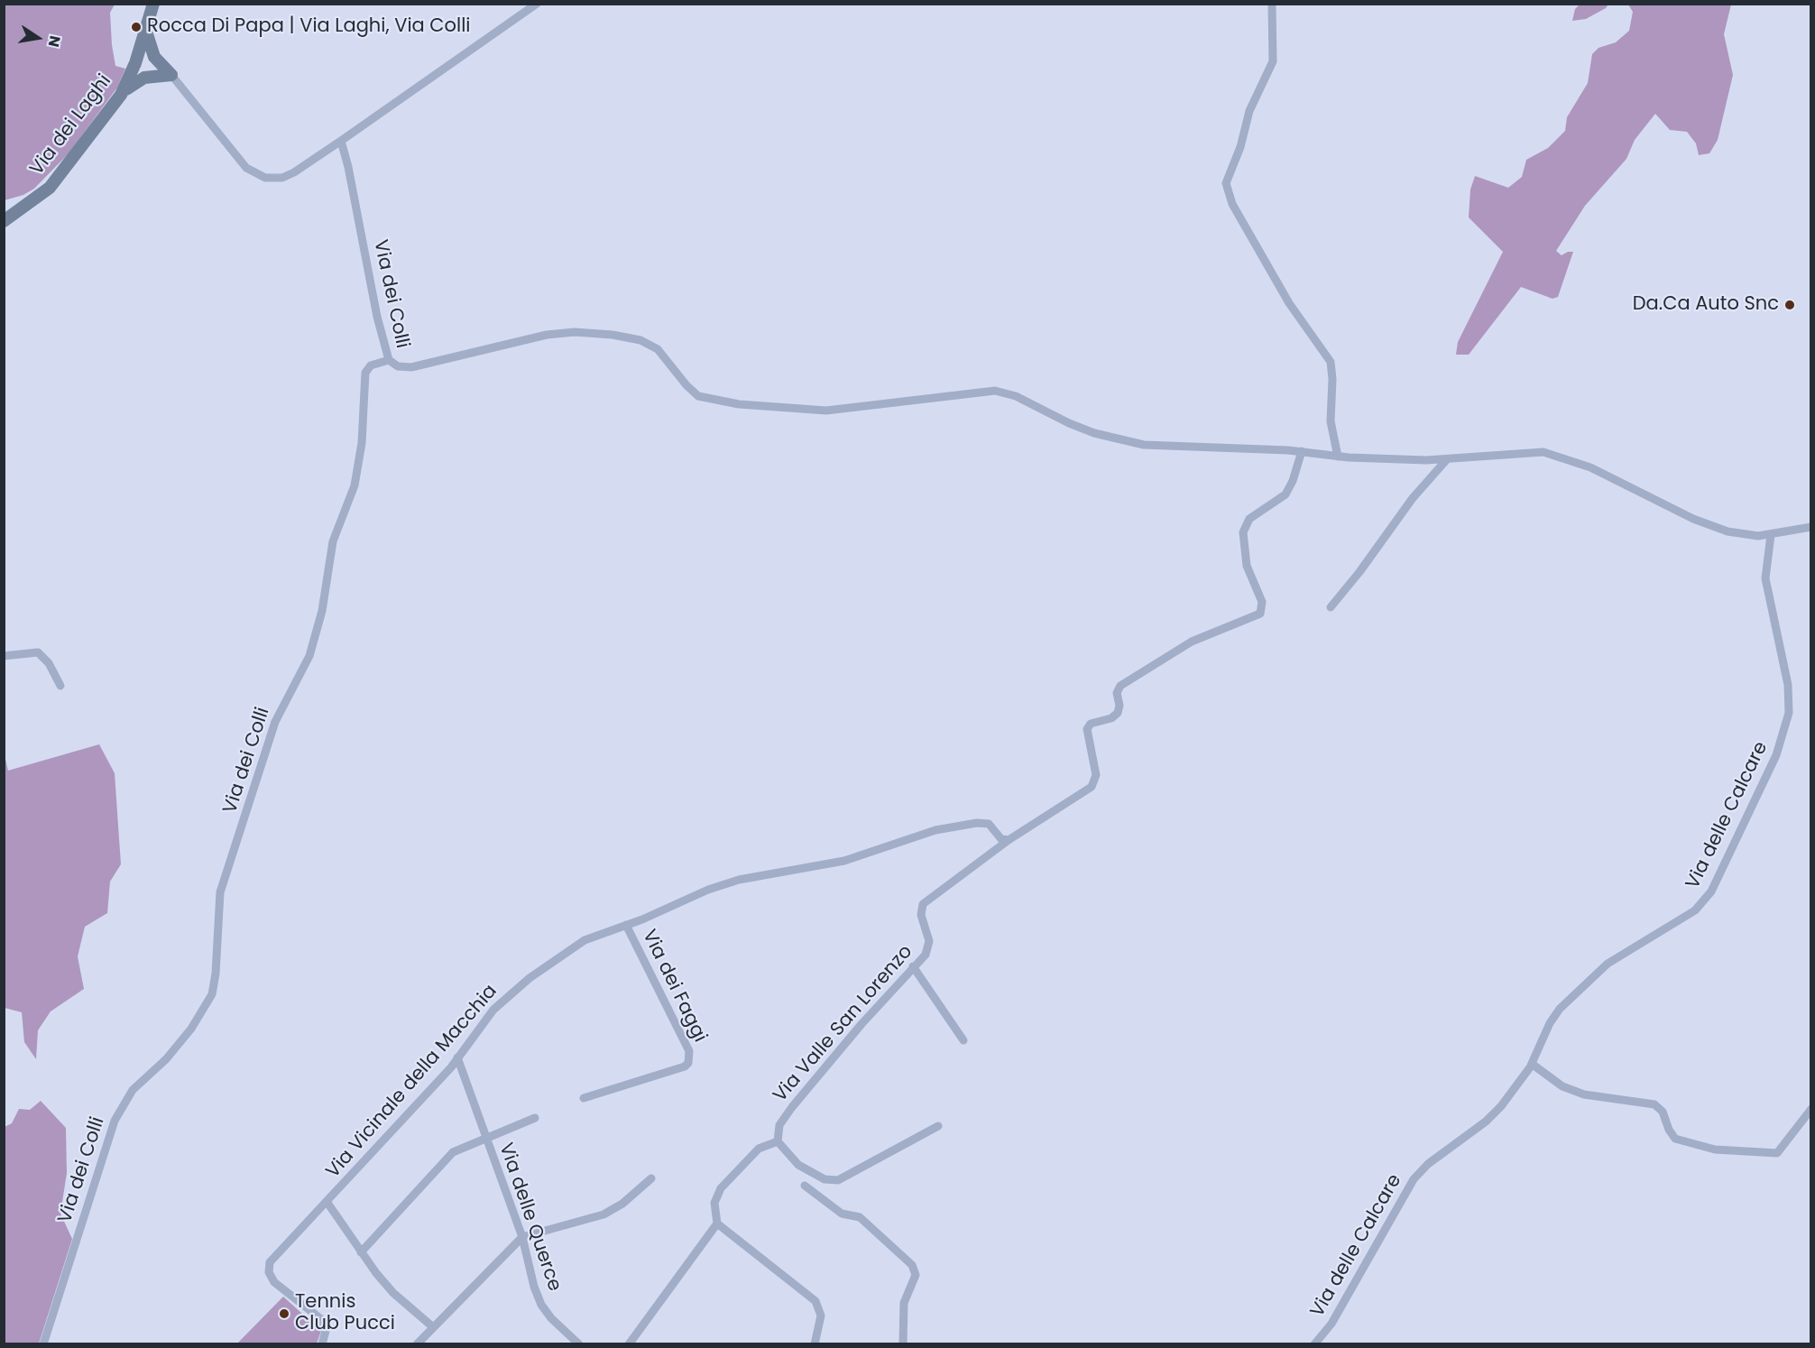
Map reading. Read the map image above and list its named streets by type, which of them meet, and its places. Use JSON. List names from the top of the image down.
{
  "streets": {
    "main road": ["Via dei Laghi"],
    "street": [
      "Via dei Colli",
      "Via delle Calcare",
      "Via dei Faggi",
      "Via Valle San Lorenzo",
      "Via Vicinale della Macchia",
      "Via delle Querce"
    ]
  },
  "crossings": [
    ["Via dei Faggi", "Via Vicinale della Macchia"],
    ["Via Valle San Lorenzo", "Via Vicinale della Macchia"],
    ["Via Vicinale della Macchia", "Via delle Querce"]
  ],
  "places": ["Rocca Di Papa | Via Laghi, Via Colli", "Da.Ca Auto Snc", "Tennis Club Pucci"],
  "north": "right"
}
